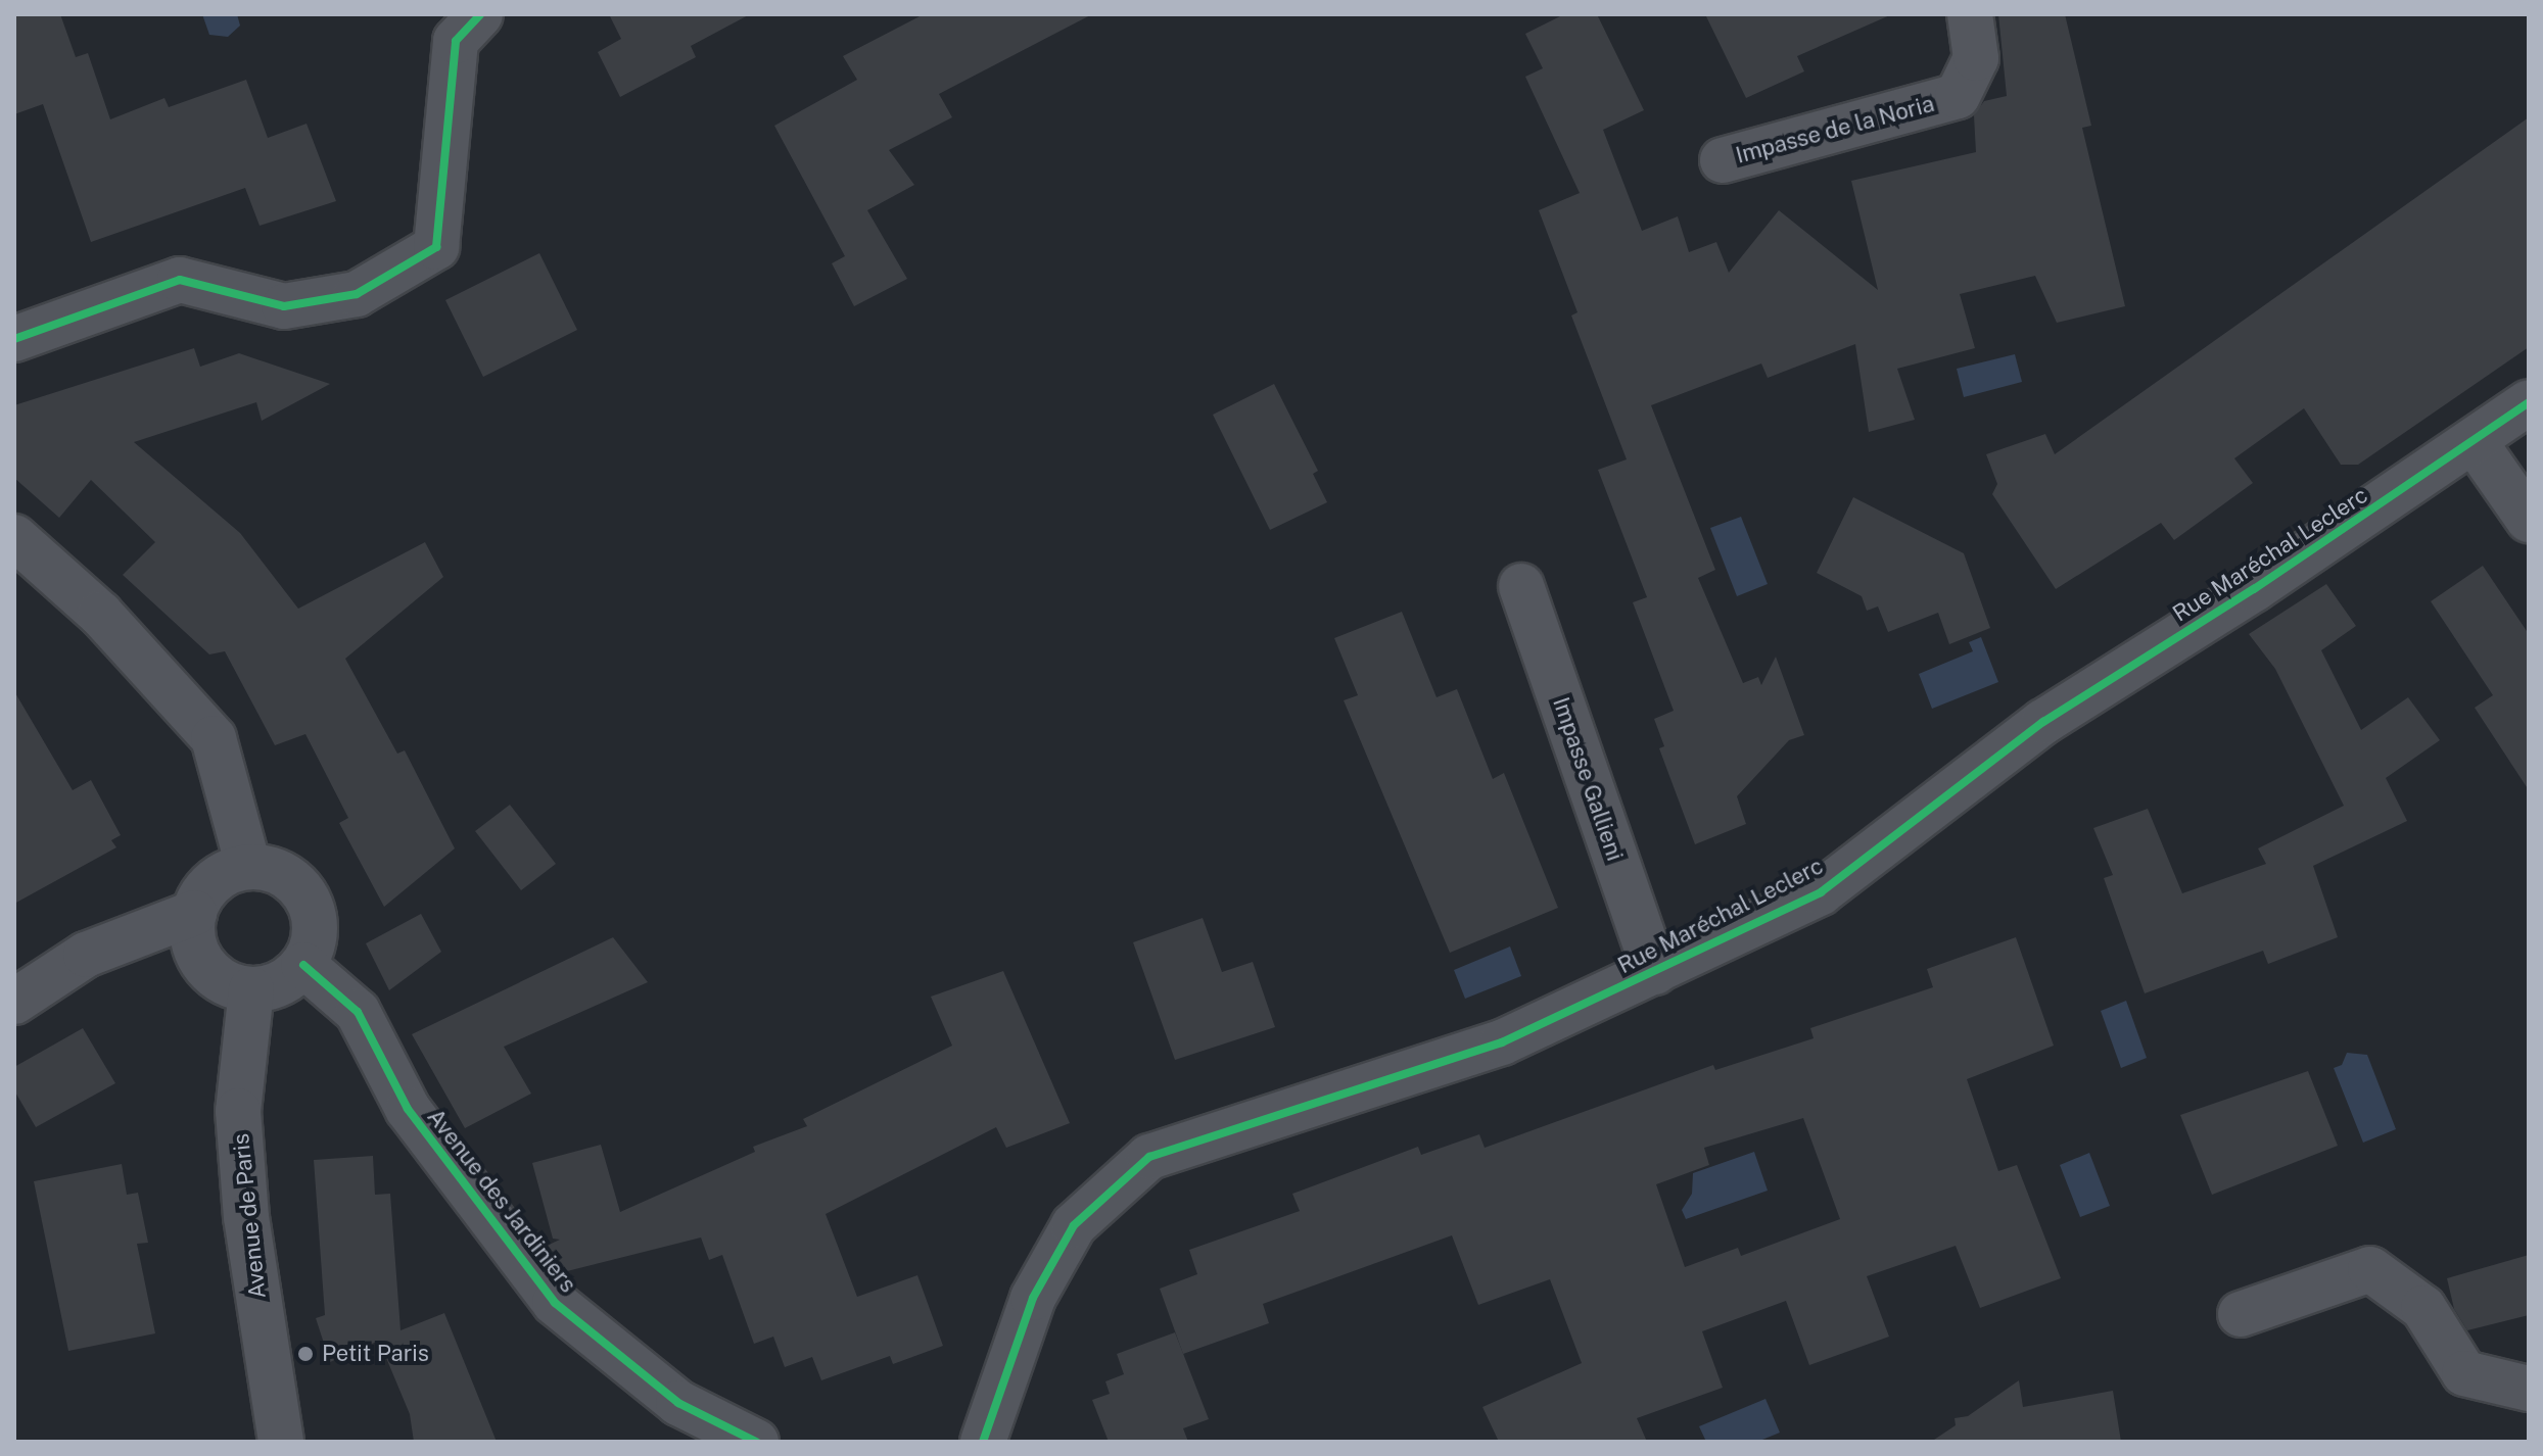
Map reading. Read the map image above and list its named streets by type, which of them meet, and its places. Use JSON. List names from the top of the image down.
{
  "streets": {
    "street": [
      "Impasse de la Noria",
      "Rue Maréchal Leclerc",
      "Impasse Gallieni",
      "Avenue des Jardiniers",
      "Avenue de Paris"
    ]
  },
  "crossings": [
    ["Rue Maréchal Leclerc", "Impasse Gallieni"],
    ["Avenue des Jardiniers", "Avenue de Paris"]
  ],
  "places": ["Petit Paris"]
}
